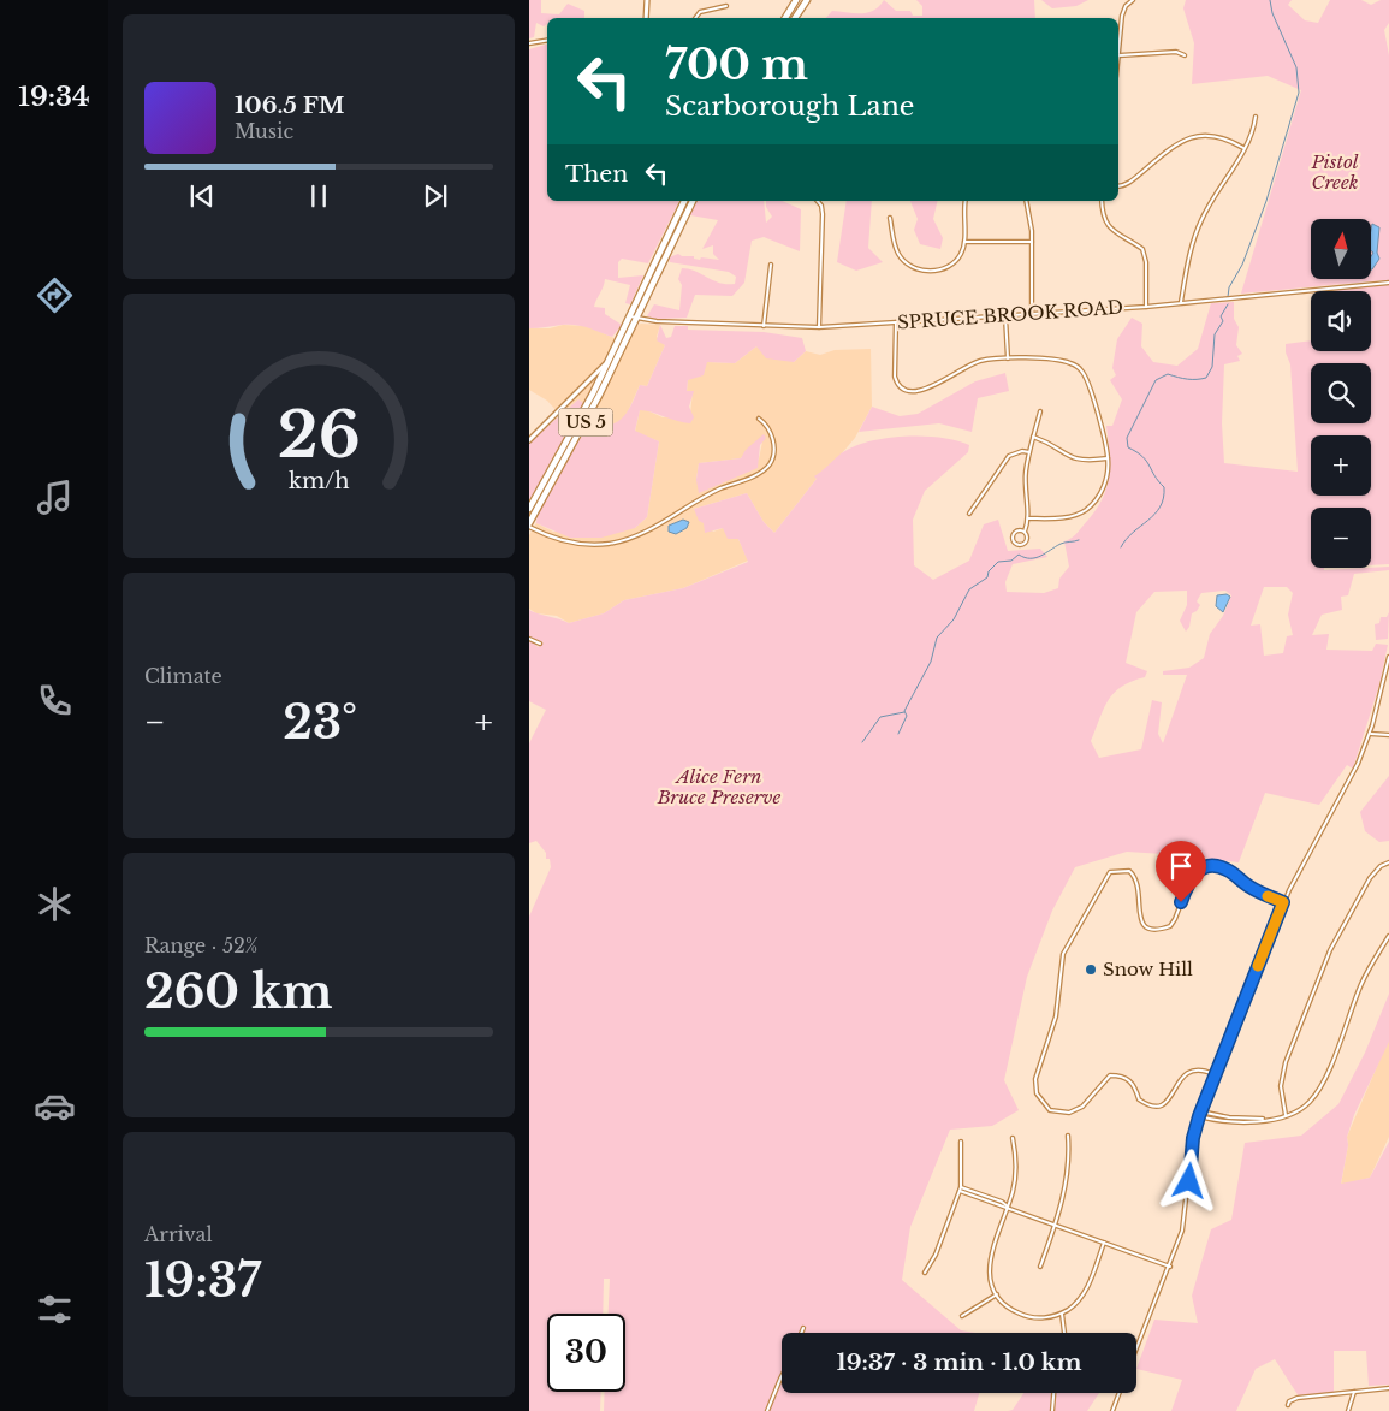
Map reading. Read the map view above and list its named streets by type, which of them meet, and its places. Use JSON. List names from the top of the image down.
{
  "streets": {
    "highway": ["US 5"],
    "street": ["SPRUCE BROOK ROAD"]
  },
  "crossings": [
    ["SPRUCE BROOK ROAD", "US 5"]
  ],
  "parks": ["Pistol Creek", "Alice Fern Bruce Preserve"],
  "places": ["Snow Hill"],
  "north": "top",
  "page": {
    "tabs": "19:34",
    "turn": ["700 m", "Scarborough Lane"],
    "song": ["106.5 FM", "Music"],
    "then": "Then",
    "map_buttons": ["+", "−"],
    "tile": [
      "Climate",
      ["Range · 52%", "260 km"],
      ["Arrival", "19:37"]
    ],
    "heat": ["−", "23°", "+"],
    "limit": "30",
    "trip": "19:37 · 3 min · 1.0 km",
    "gauge": ["26", "km/h"]
  }
}
